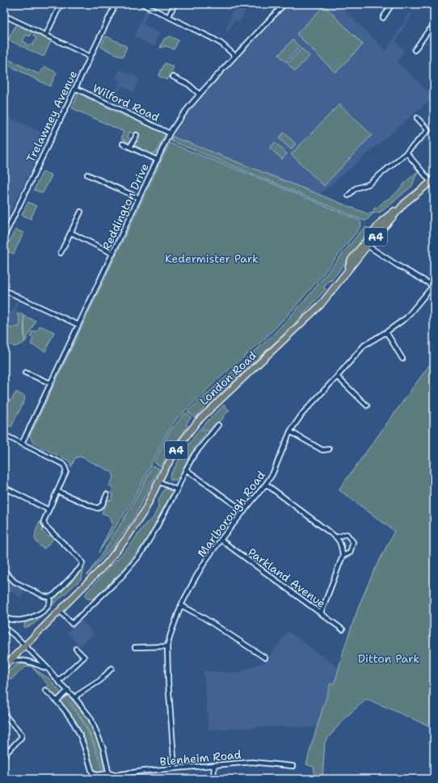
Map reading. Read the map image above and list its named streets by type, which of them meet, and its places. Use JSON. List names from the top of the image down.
{
  "streets": {
    "main road": ["A4", "London Road"],
    "street": [
      "Wilford Road",
      "Trelawney Avenue",
      "Reddington Drive",
      "Marlborough Road",
      "Parkland Avenue",
      "Blenheim Road"
    ]
  },
  "crossings": [
    ["Wilford Road", "Trelawney Avenue"],
    ["Wilford Road", "Reddington Drive"],
    ["Marlborough Road", "Parkland Avenue"],
    ["Marlborough Road", "Blenheim Road"]
  ],
  "parks": ["Kedermister Park", "Ditton Park"]
}
